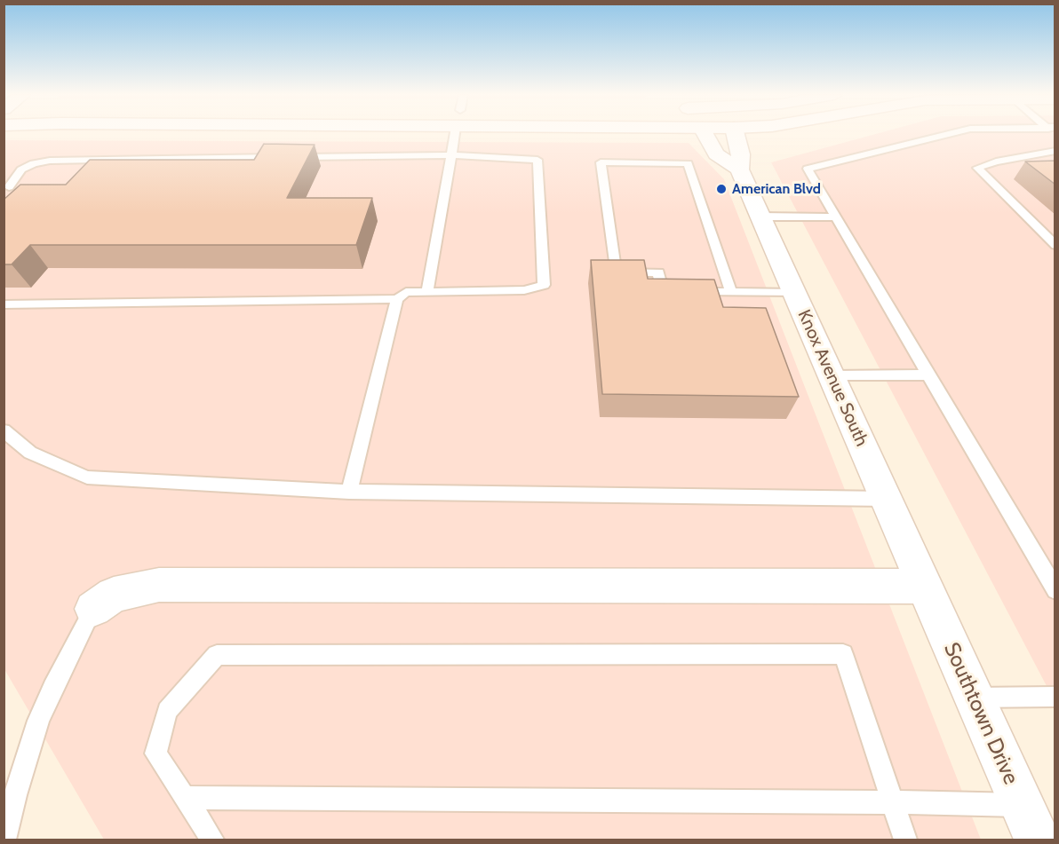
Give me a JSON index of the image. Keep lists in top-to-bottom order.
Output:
{
  "streets": {
    "main road": ["Knox Avenue South", "Southtown Drive"]
  },
  "crossings": [
    ["Knox Avenue South", "Southtown Drive"]
  ],
  "places": ["American Blvd"]
}
